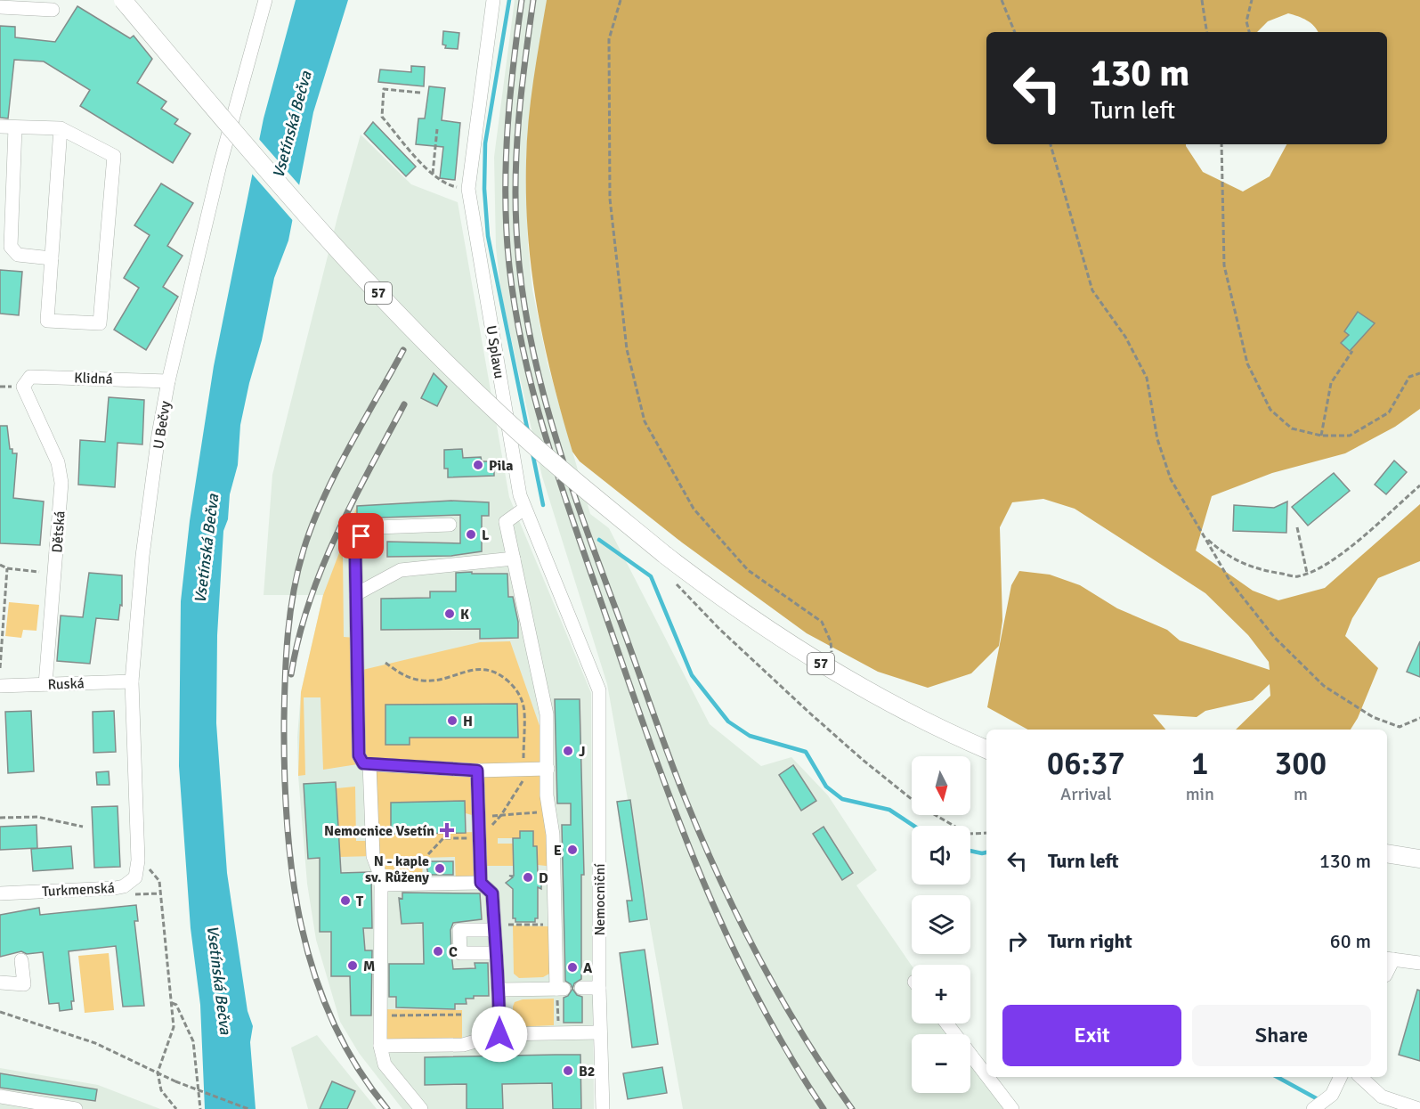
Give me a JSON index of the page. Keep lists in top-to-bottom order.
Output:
{
  "streets": {
    "main road": ["57"],
    "street": [
      "U Splavu",
      "Klidná",
      "U Bečvy",
      "Dětská",
      "Ruská",
      "Turkmenská",
      "Nemocniční"
    ]
  },
  "crossings": [
    ["U Splavu", "Nemocniční"],
    ["Klidná", "U Bečvy"],
    ["Klidná", "Dětská"],
    ["U Bečvy", "Ruská"],
    ["U Bečvy", "Turkmenská"],
    ["Dětská", "Ruská"]
  ],
  "water": ["Vsetínská Bečva"],
  "places": {
    "other": [
      "Pila",
      "L",
      "K",
      "H",
      "J",
      "E",
      "N - kaple sv. Růženy",
      "D",
      "T",
      "C",
      "M",
      "A",
      "B2"
    ],
    "health": ["Nemocnice Vsetín"]
  },
  "north": "bottom",
  "page": {
    "turn": ["130 m", "Turn left"],
    "eta": [
      "06:37",
      "Arrival",
      "1",
      "min",
      "300",
      "m"
    ],
    "map_buttons": ["+", "−"],
    "list": [
      {
        "name": "Turn left",
        "value": "130 m"
      },
      {
        "name": "Turn right",
        "value": "60 m"
      }
    ],
    "buttons": ["Exit", "Share"]
  }
}
